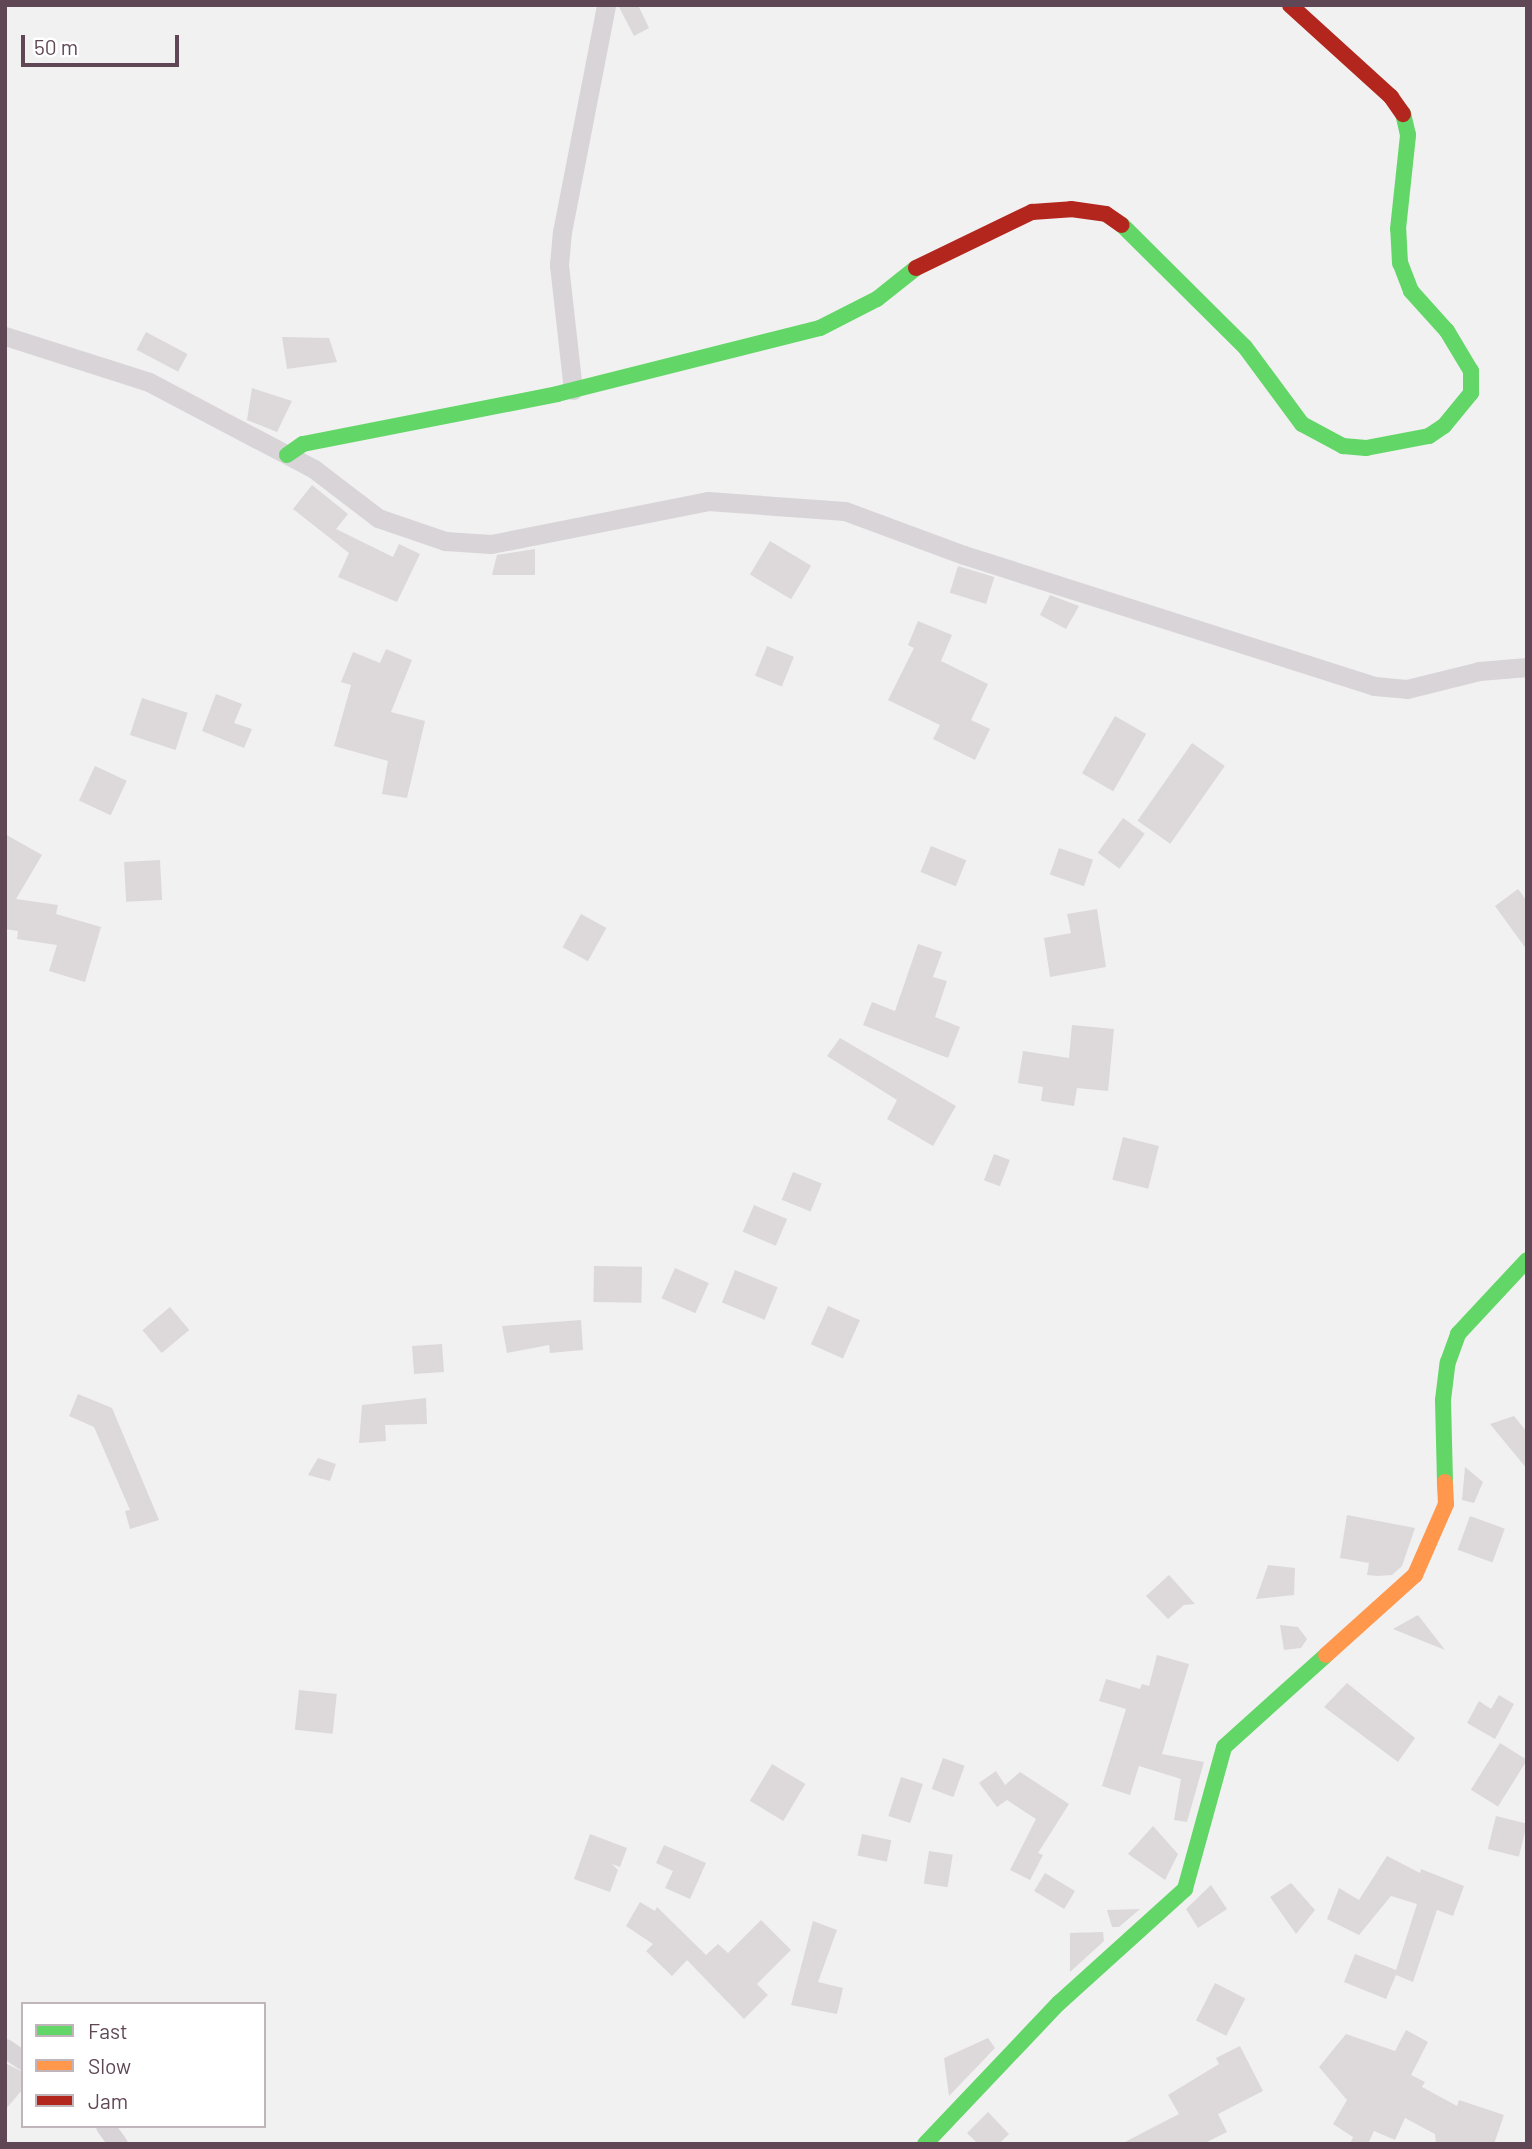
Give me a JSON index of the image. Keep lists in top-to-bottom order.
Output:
{
  "legend": ["Fast", "Slow", "Jam"],
  "scale_bar": "50 m"
}
